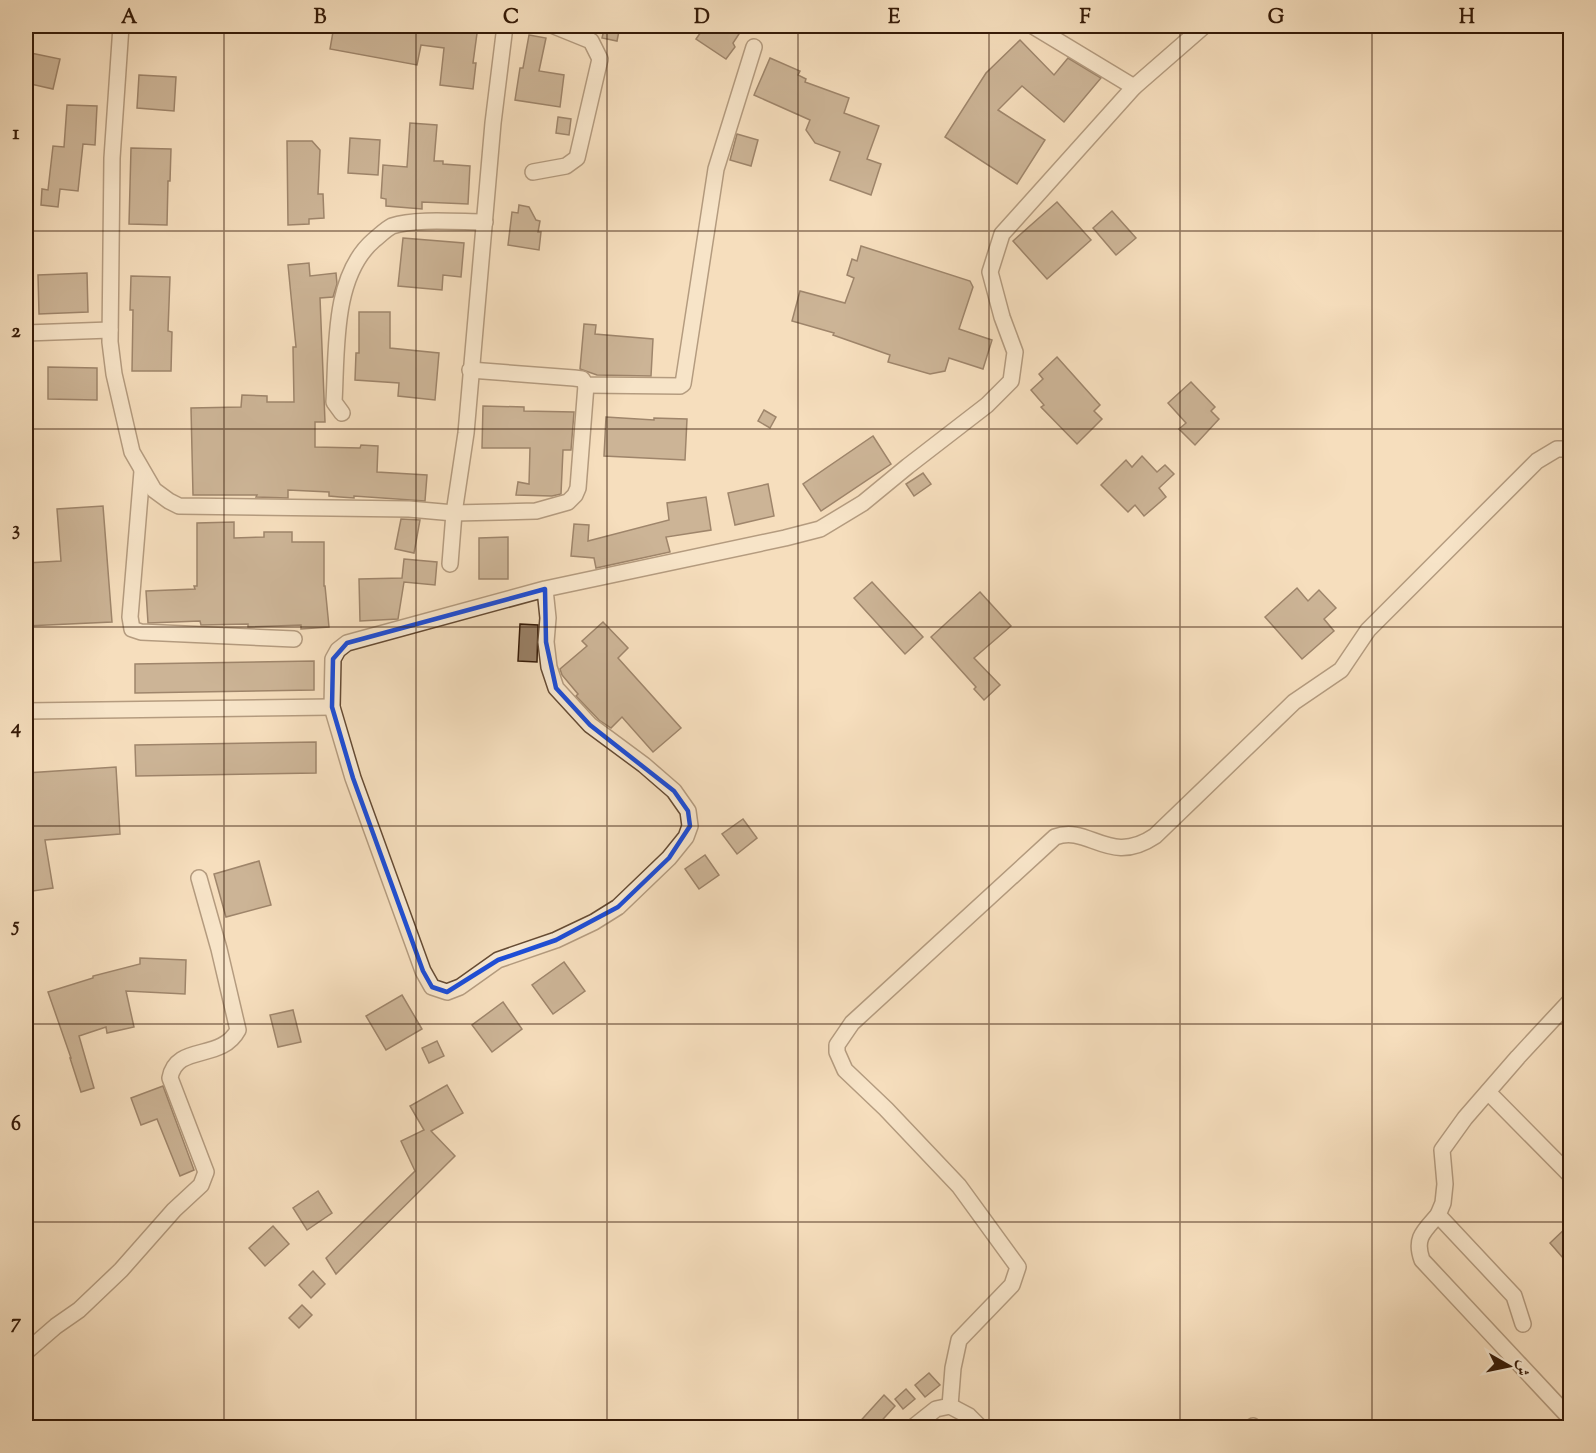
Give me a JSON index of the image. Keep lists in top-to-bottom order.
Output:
{
  "north": "right",
  "grid": {
    "columns": [
      "A",
      "B",
      "C",
      "D",
      "E",
      "F",
      "G",
      "H"
    ],
    "rows": [
      "1",
      "2",
      "3",
      "4",
      "5",
      "6",
      "7"
    ]
  }
}
